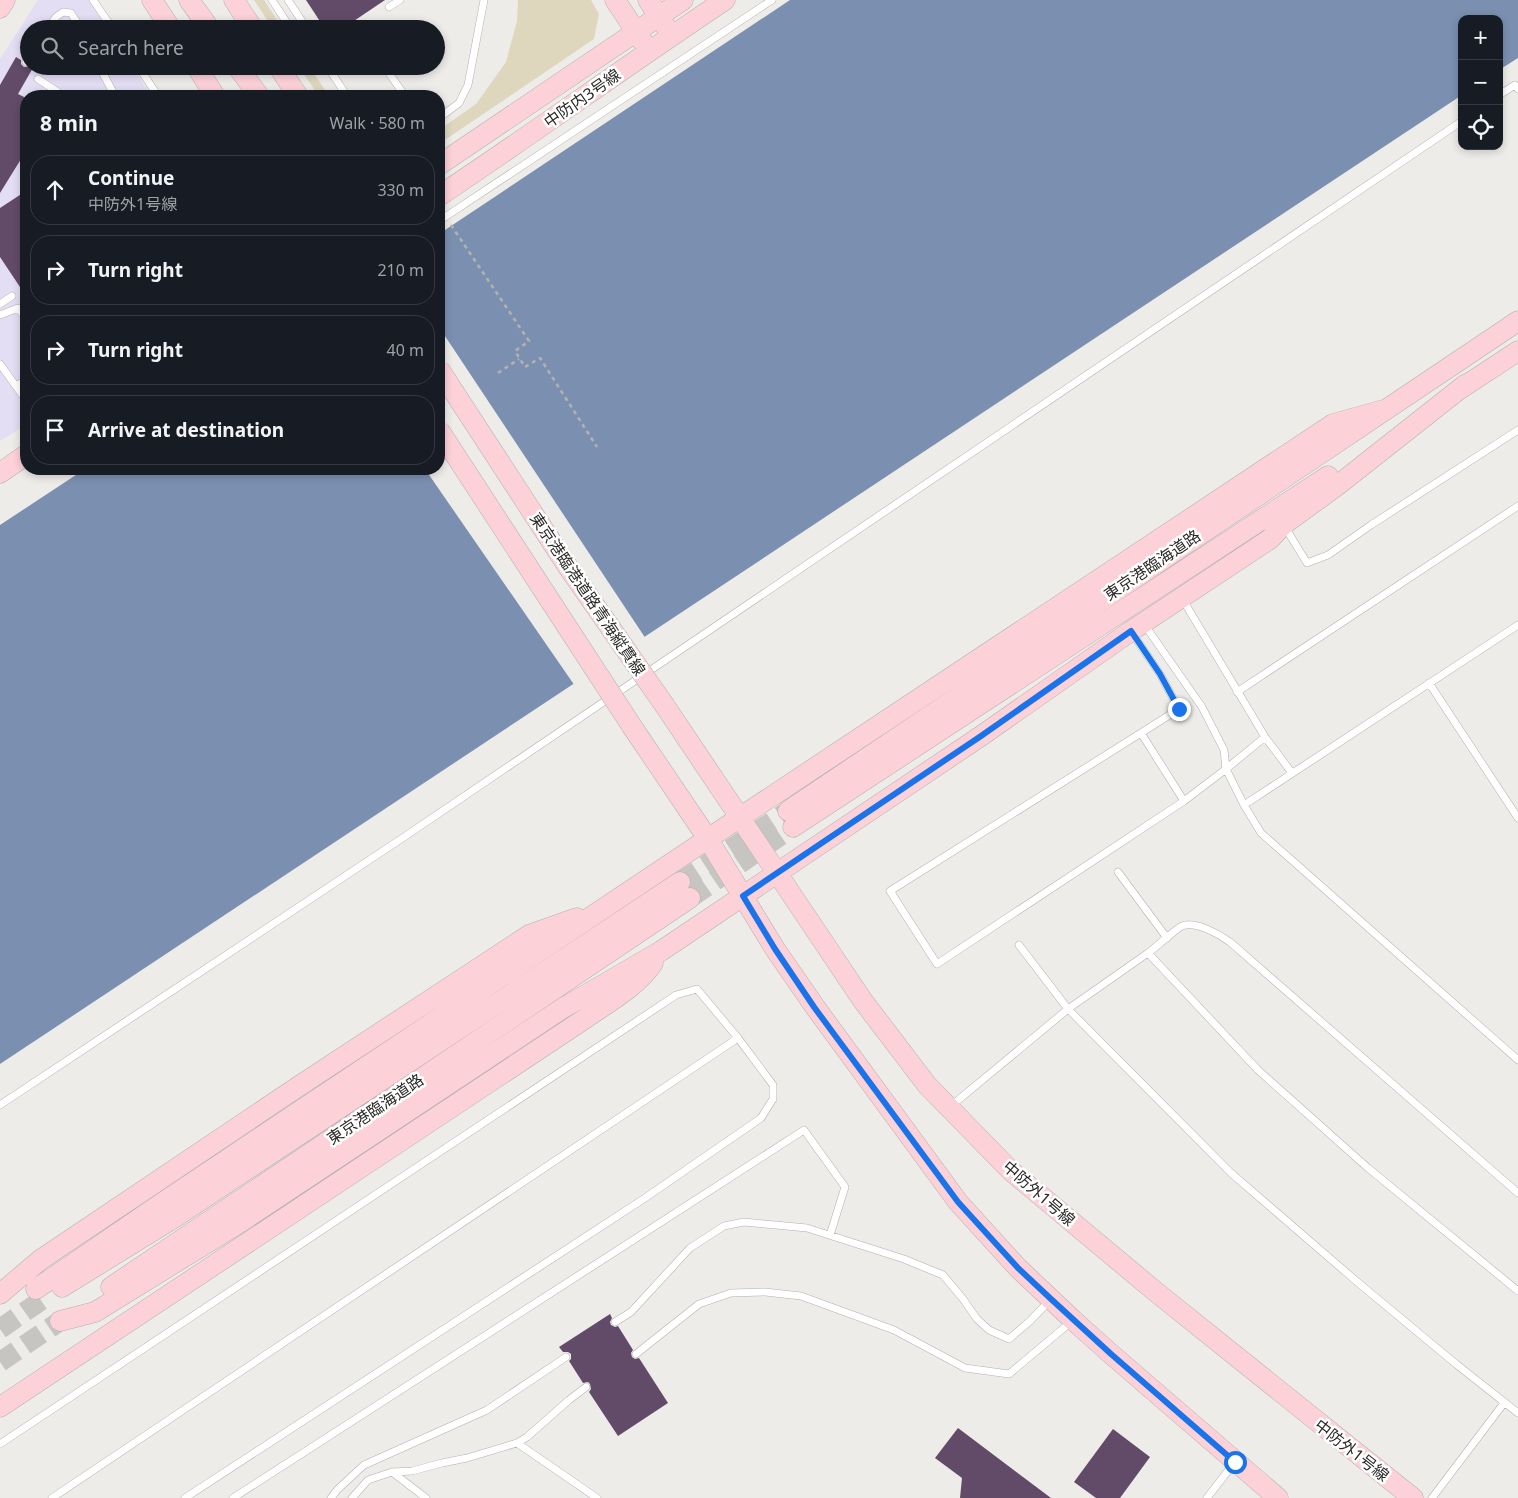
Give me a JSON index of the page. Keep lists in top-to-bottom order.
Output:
{
  "streets": {
    "street": [
      "中防内3号線",
      "東京港臨海道路",
      "東京港臨港道路青海縦貫線",
      "中防外1号線"
    ]
  },
  "crossings": [
    ["東京港臨港道路青海縦貫線", "中防外1号線"]
  ],
  "page": {
    "map_buttons": ["+", "−"],
    "search": "Search here",
    "heading": ["8 min", "Walk · 580 m"],
    "list": [
      ["Continue", "中防外1号線", "330 m"],
      ["Turn right", "210 m"],
      ["Turn right", "40 m"],
      "Arrive at destination"
    ]
  }
}
